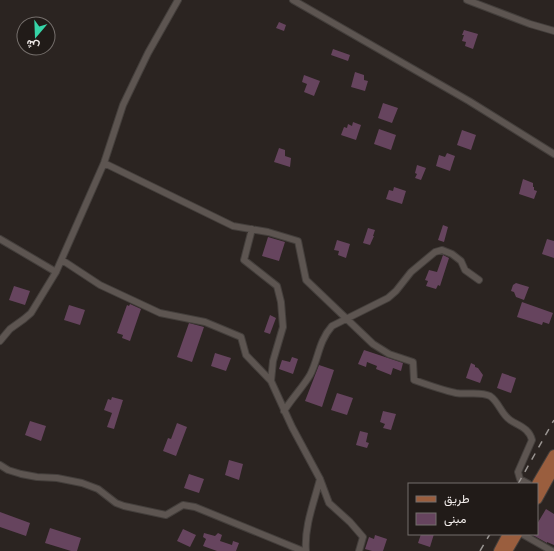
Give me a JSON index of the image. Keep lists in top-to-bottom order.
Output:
{
  "legend": ["طريق", "مبنى"],
  "north": "bottom"
}
